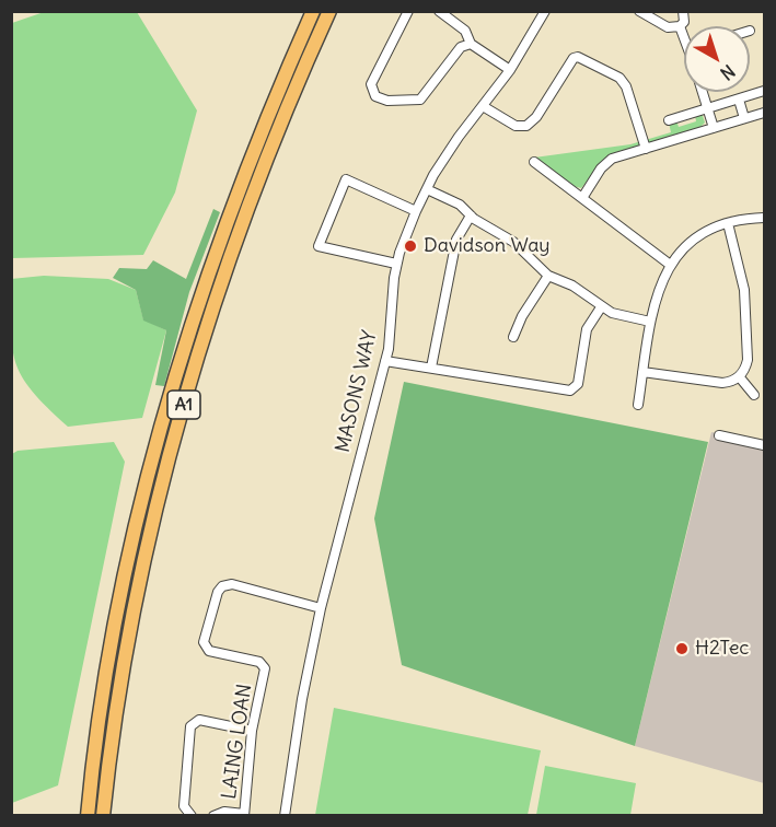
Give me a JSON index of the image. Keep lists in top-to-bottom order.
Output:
{
  "streets": {
    "highway": ["A1"],
    "street": ["MASONS WAY", "LAING LOAN"]
  },
  "crossings": [
    ["MASONS WAY", "LAING LOAN"]
  ],
  "places": ["Davidson Way", "H2Tec"],
  "north": "bottom right"
}
